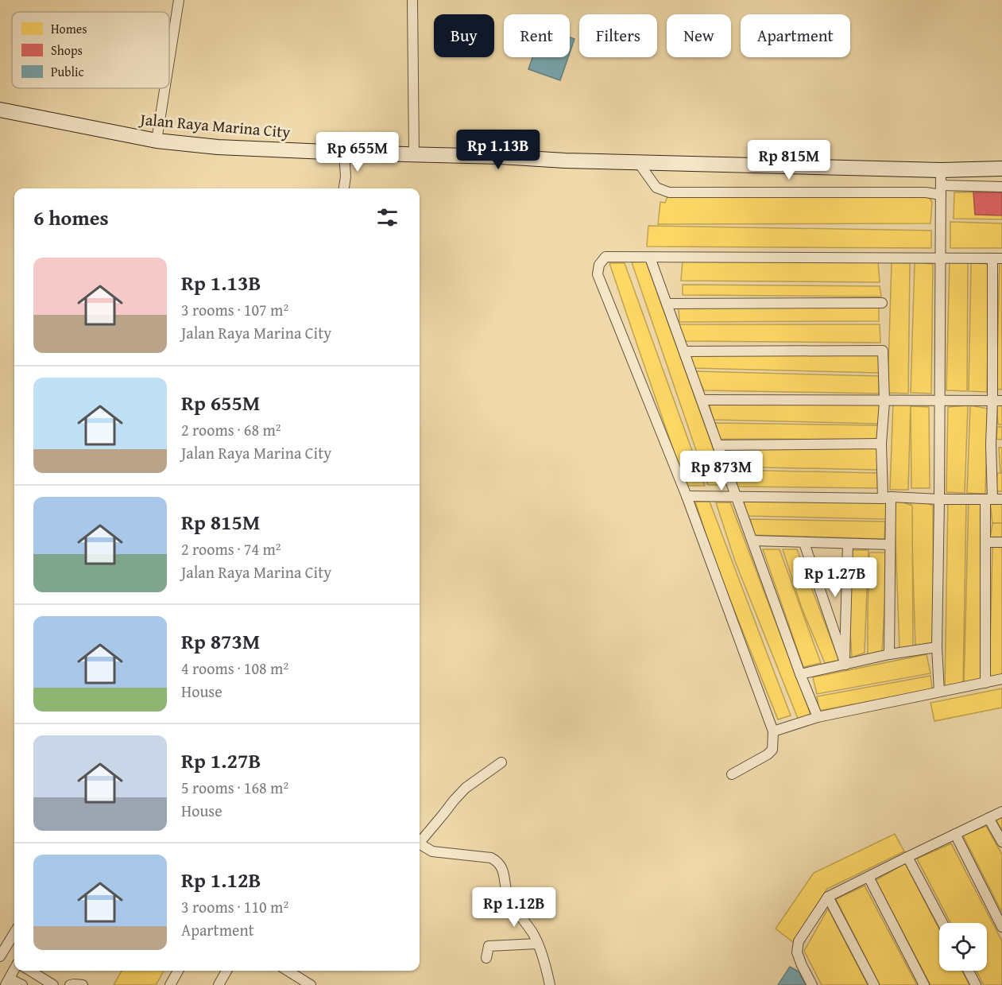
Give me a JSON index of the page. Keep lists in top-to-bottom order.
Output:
{
  "streets": {
    "main road": ["Jalan Raya Marina City"]
  },
  "legend": ["Homes", "Shops", "Public"],
  "page": {
    "chip": [
      "Buy",
      "Rent",
      "Filters",
      "New",
      "Apartment"
    ],
    "price": [
      "Rp 1.13B",
      "Rp 655M",
      "Rp 815M",
      "Rp 873M",
      "Rp 1.27B",
      "Rp 1.12B"
    ],
    "heading": "6 homes",
    "list": [
      {
        "name": "Rp 1.13B",
        "note": "3 rooms · 107 m² · Jalan Raya Marina City"
      },
      {
        "name": "Rp 655M",
        "note": "2 rooms · 68 m² · Jalan Raya Marina City"
      },
      {
        "name": "Rp 815M",
        "note": "2 rooms · 74 m² · Jalan Raya Marina City"
      },
      {
        "name": "Rp 873M",
        "note": "4 rooms · 108 m² · House"
      },
      {
        "name": "Rp 1.27B",
        "note": "5 rooms · 168 m² · House"
      },
      {
        "name": "Rp 1.12B",
        "note": "3 rooms · 110 m² · Apartment"
      }
    ]
  }
}
